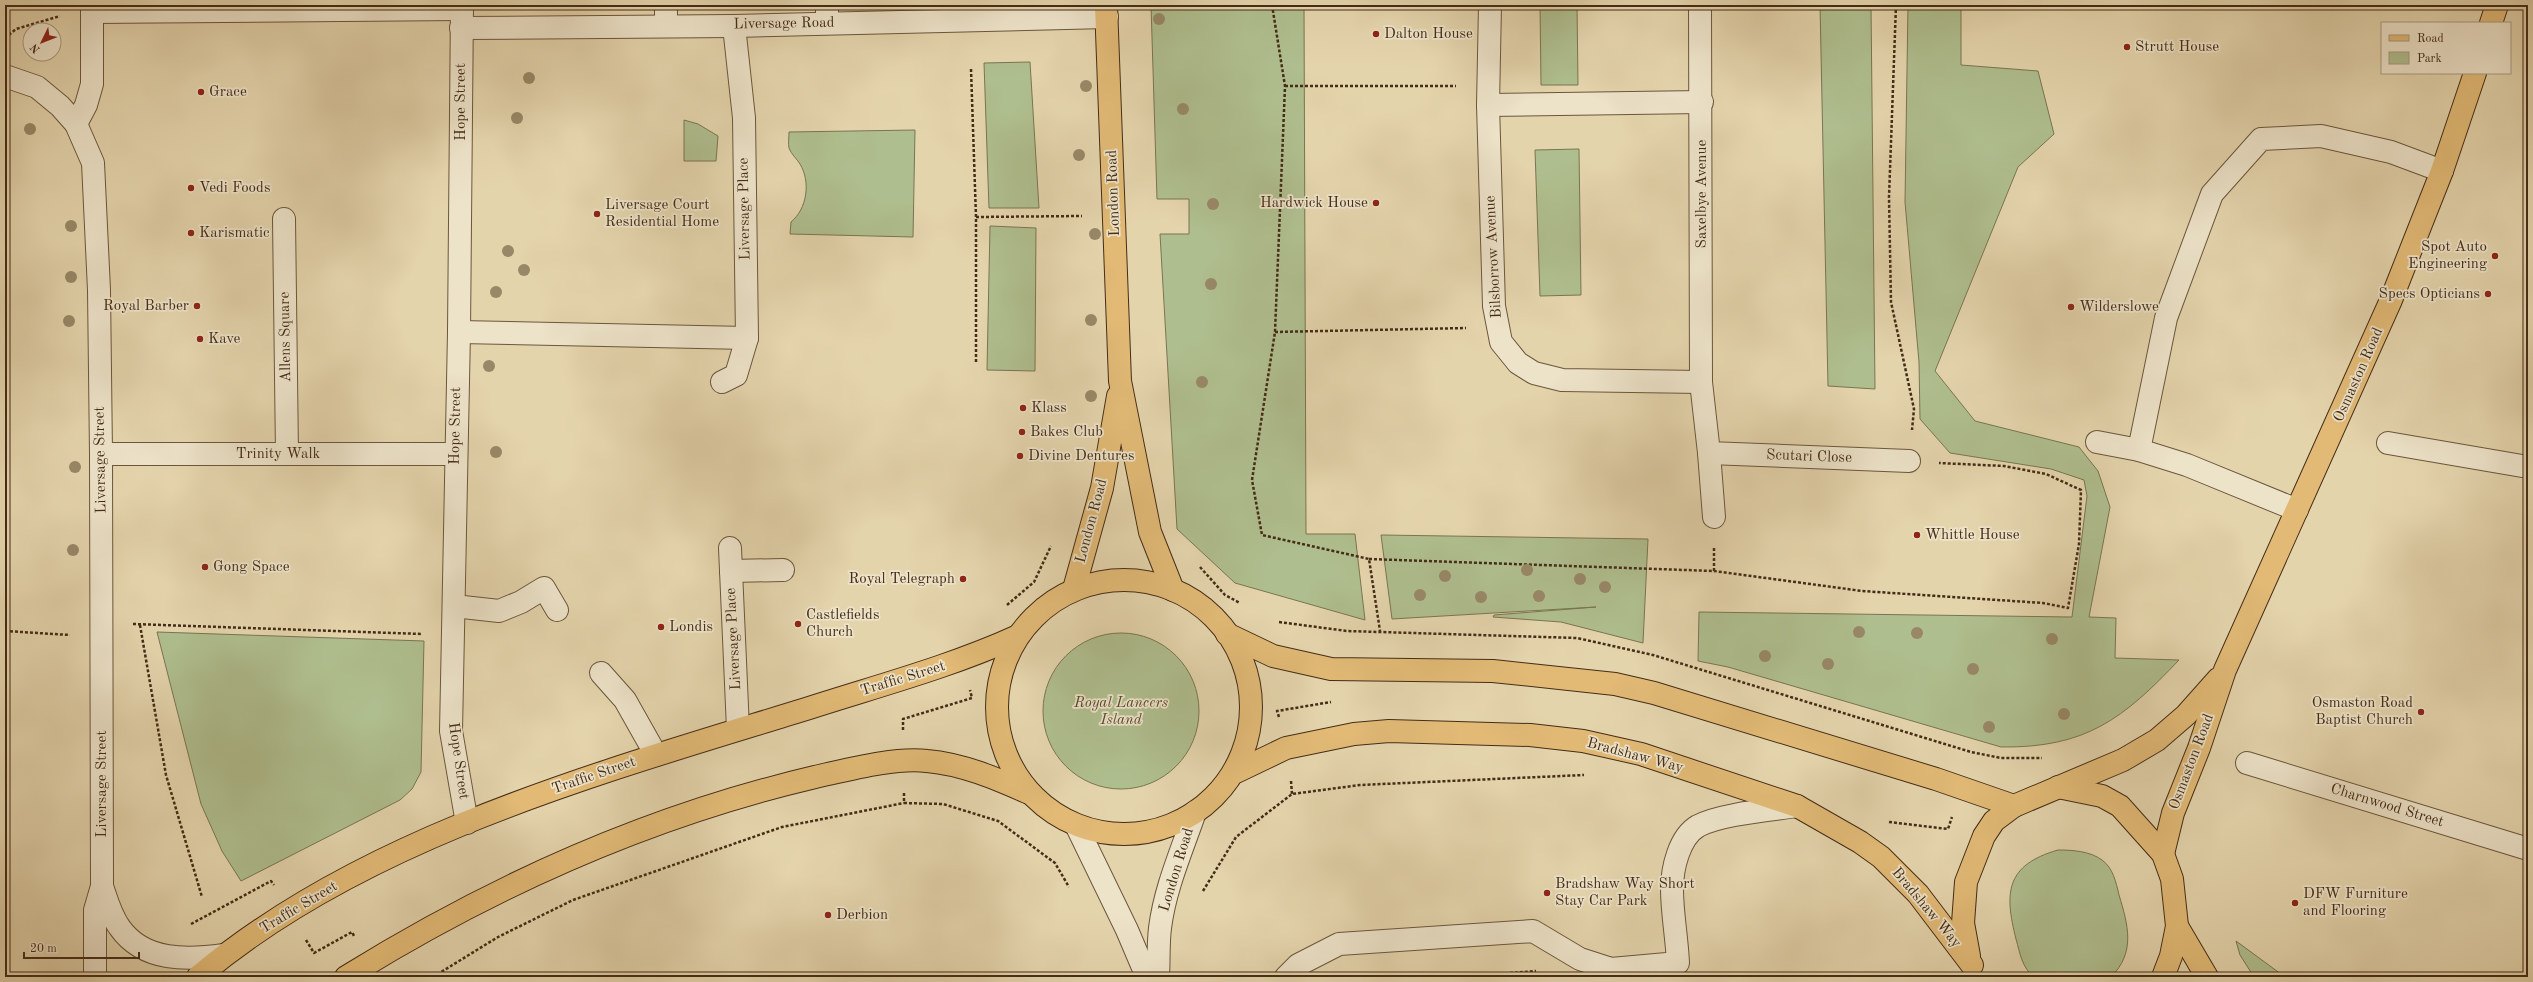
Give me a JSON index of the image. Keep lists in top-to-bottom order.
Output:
{
  "streets": {
    "main road": [
      "London Road",
      "Osmaston Road",
      "Traffic Street",
      "Bradshaw Way"
    ],
    "street": [
      "Liversage Road",
      "Hope Street",
      "Saxelbye Avenue",
      "Liversage Place",
      "Bilsborrow Avenue",
      "Allens Square",
      "Trinity Walk",
      "Scutari Close",
      "Liversage Street",
      "Charnwood Street"
    ]
  },
  "crossings": [
    ["Liversage Road", "Hope Street"],
    ["Liversage Road", "London Road"],
    ["Liversage Road", "Liversage Place"],
    ["Hope Street", "Trinity Walk"],
    ["Hope Street", "Traffic Street"],
    ["Saxelbye Avenue", "Bilsborrow Avenue"],
    ["Saxelbye Avenue", "Scutari Close"],
    ["Liversage Place", "Traffic Street"],
    ["Allens Square", "Trinity Walk"],
    ["Osmaston Road", "Bradshaw Way"],
    ["Trinity Walk", "Liversage Street"],
    ["Liversage Street", "Traffic Street"]
  ],
  "parks": ["Royal Lancers Island"],
  "places": [
    "Dalton House",
    "Strutt House",
    "Grace",
    "Vedi Foods",
    "Hardwick House",
    "Liversage Court Residential Home",
    "Karismatic",
    "Spot Auto Engineering",
    "Specs Opticians",
    "Royal Barber",
    "Wilderslowe",
    "Kave",
    "Klass",
    "Bakes Club",
    "Divine Dentures",
    "Whittle House",
    "Gong Space",
    "Royal Telegraph",
    "Castlefields Church",
    "Londis",
    "Osmaston Road Baptist Church",
    "Bradshaw Way Short Stay Car Park",
    "DFW Furniture and Flooring",
    "Derbion"
  ],
  "legend": ["Road", "Park"],
  "scale_bar": "20 m",
  "north": "bottom left"
}
